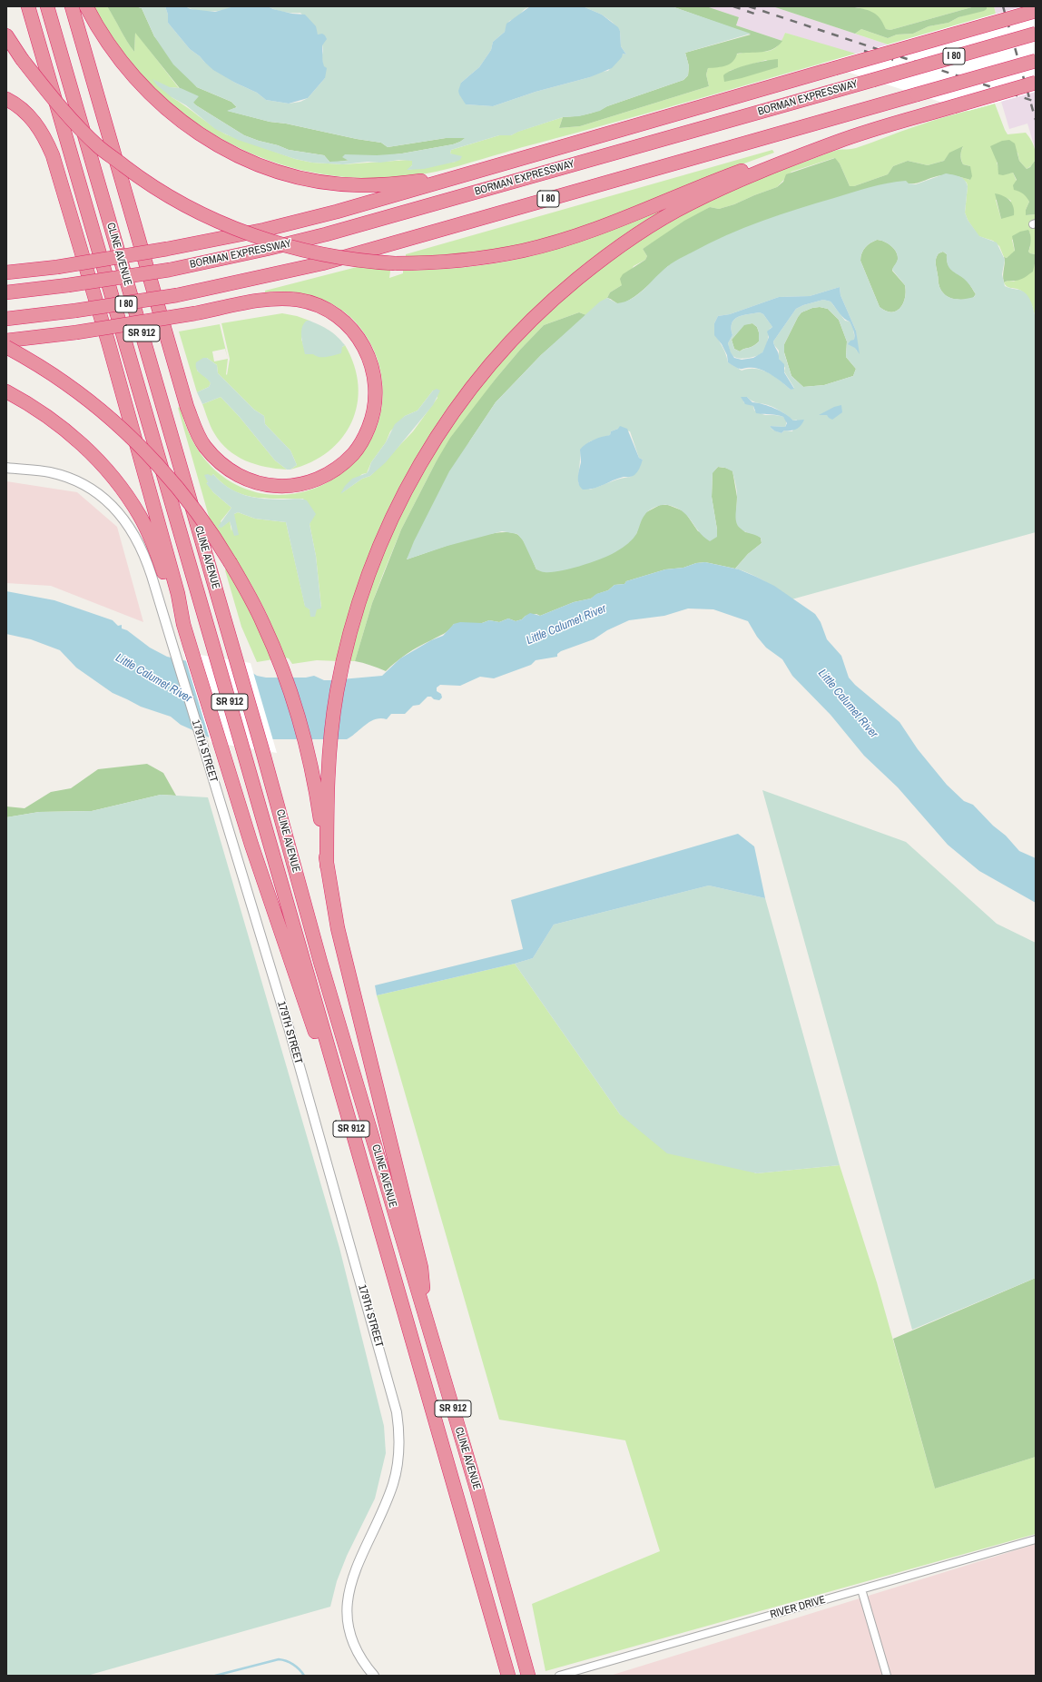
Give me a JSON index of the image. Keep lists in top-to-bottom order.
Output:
{
  "streets": {
    "highway": [
      "I 80",
      "BORMAN EXPRESSWAY",
      "CLINE AVENUE",
      "SR 912"
    ],
    "street": ["179TH STREET", "RIVER DRIVE"]
  },
  "water": ["Little Calumet River"]
}
